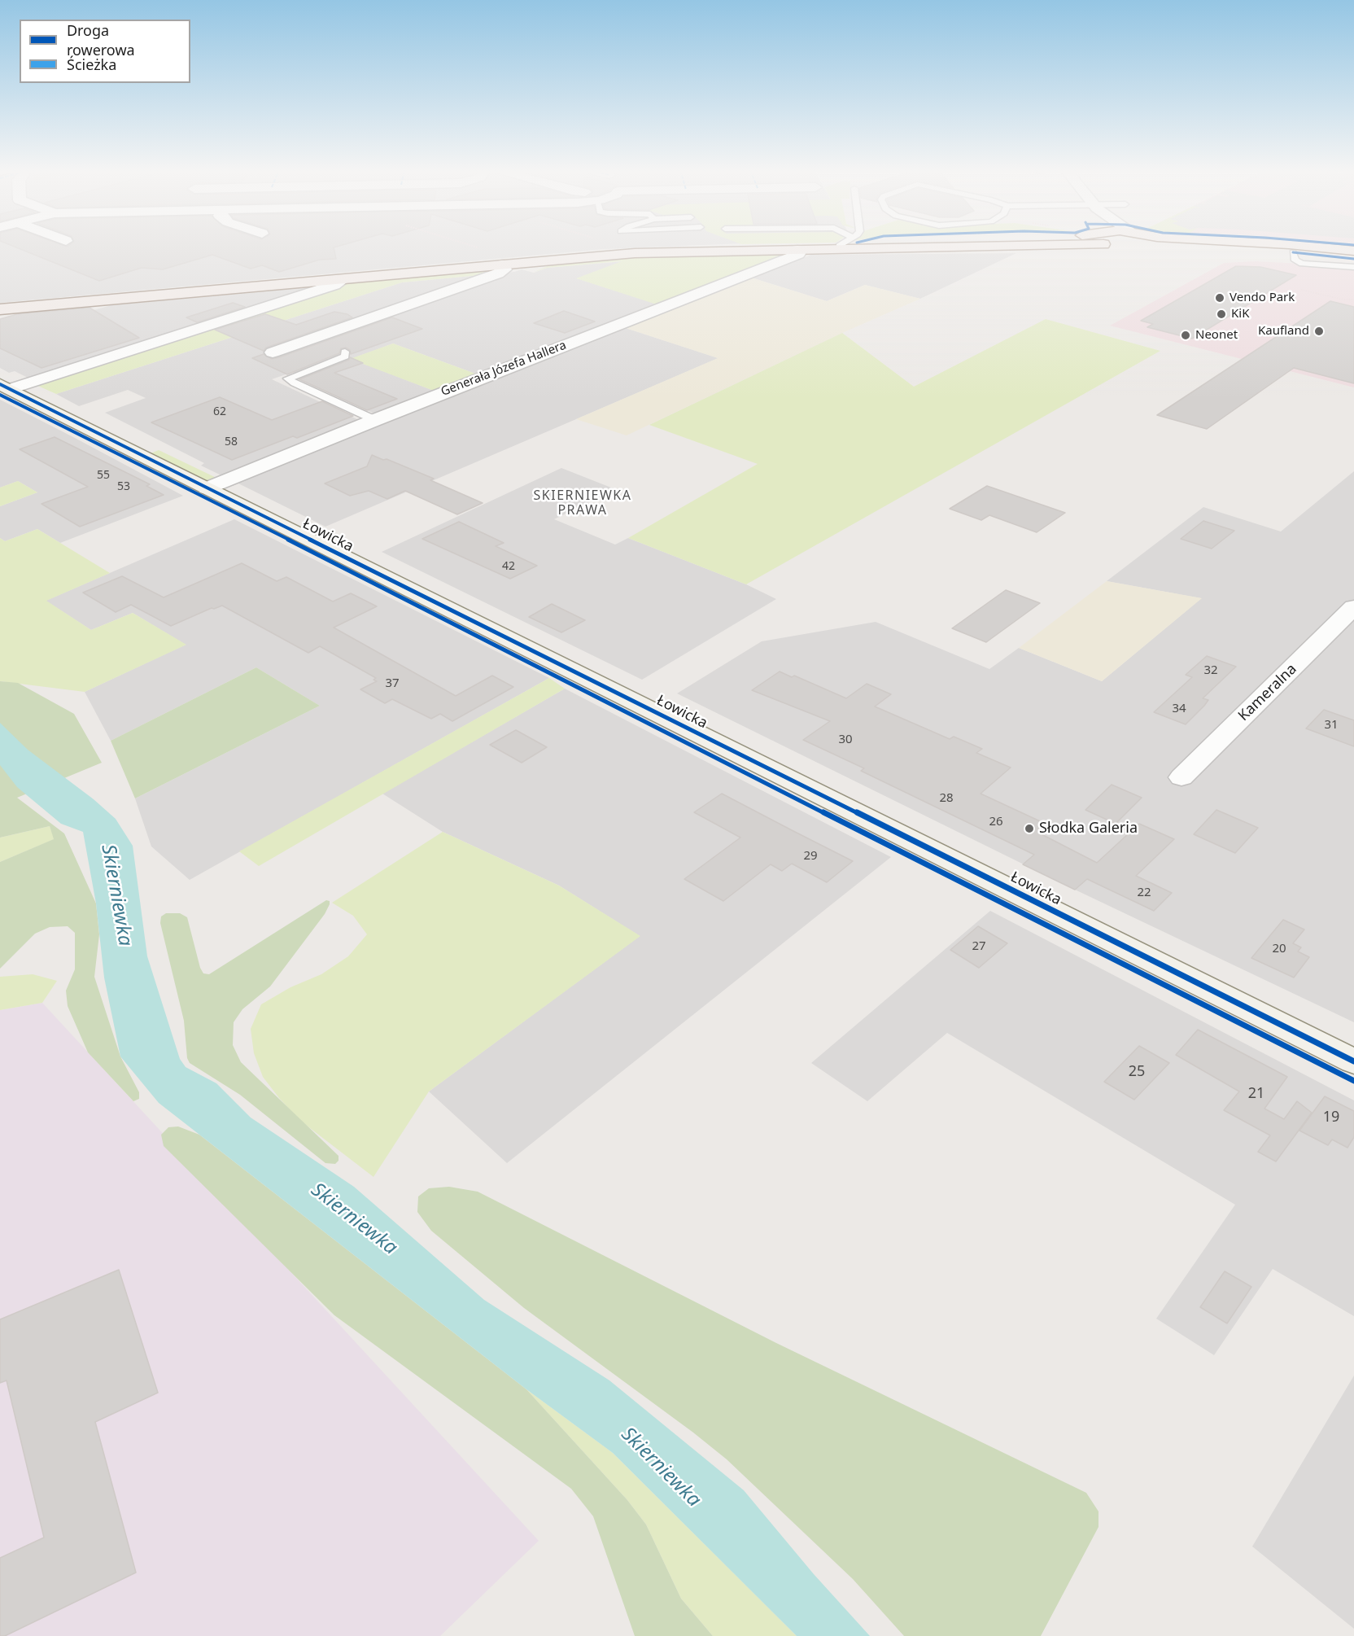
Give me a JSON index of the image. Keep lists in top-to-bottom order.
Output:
{
  "streets": {
    "street": ["Generała Józefa Hallera", "Łowicka", "Kameralna"]
  },
  "crossings": [
    ["Generała Józefa Hallera", "Łowicka"]
  ],
  "districts": ["SKIERNIEWKA PRAWA"],
  "water": ["Skierniewka"],
  "places": [
    "Vendo Park",
    "KiK",
    "Kaufland",
    "Neonet",
    "Słodka Galeria"
  ],
  "house_numbers": [
    "62",
    "58",
    "55",
    "53",
    "42",
    "32",
    "37",
    "34",
    "31",
    "30",
    "28",
    "26",
    "29",
    "22",
    "27",
    "20",
    "25",
    "21",
    "19"
  ],
  "legend": ["Droga rowerowa", "Ścieżka"]
}
